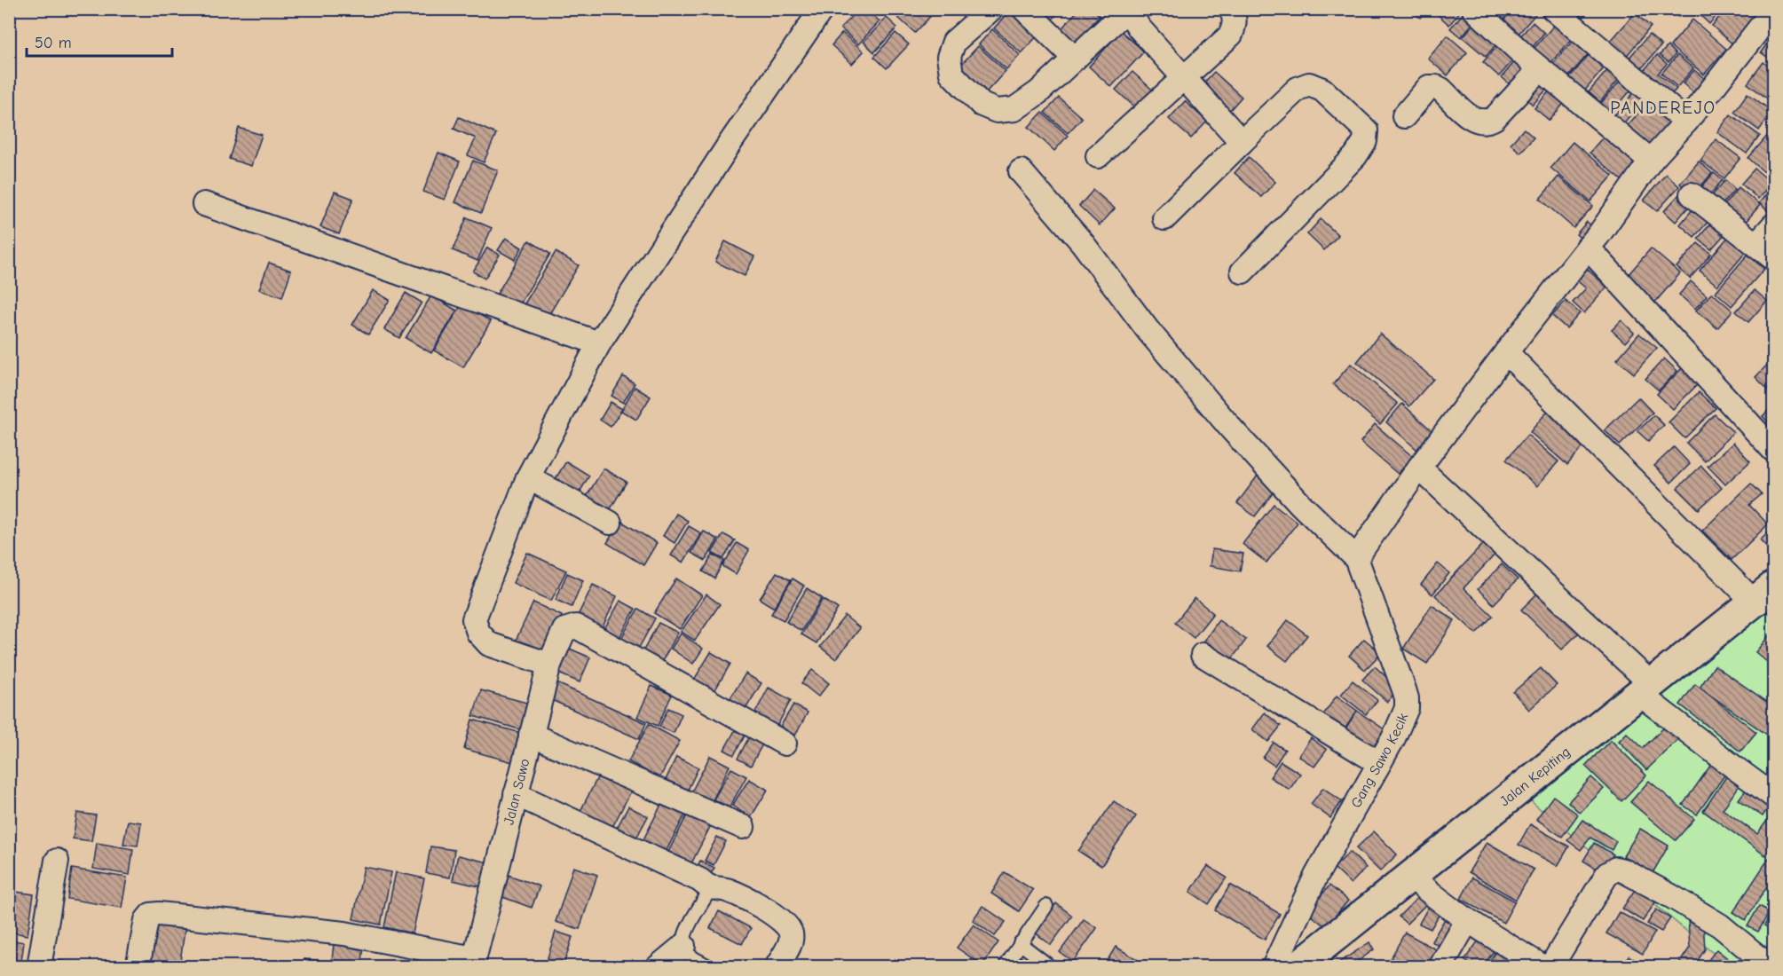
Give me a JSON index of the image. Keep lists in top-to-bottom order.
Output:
{
  "streets": {
    "main road": ["Jalan Kepiting"],
    "street": ["Gang Sawo Kecik", "Jalan Sawo"]
  },
  "districts": ["PANDEREJO"],
  "scale_bar": "50 m"
}
